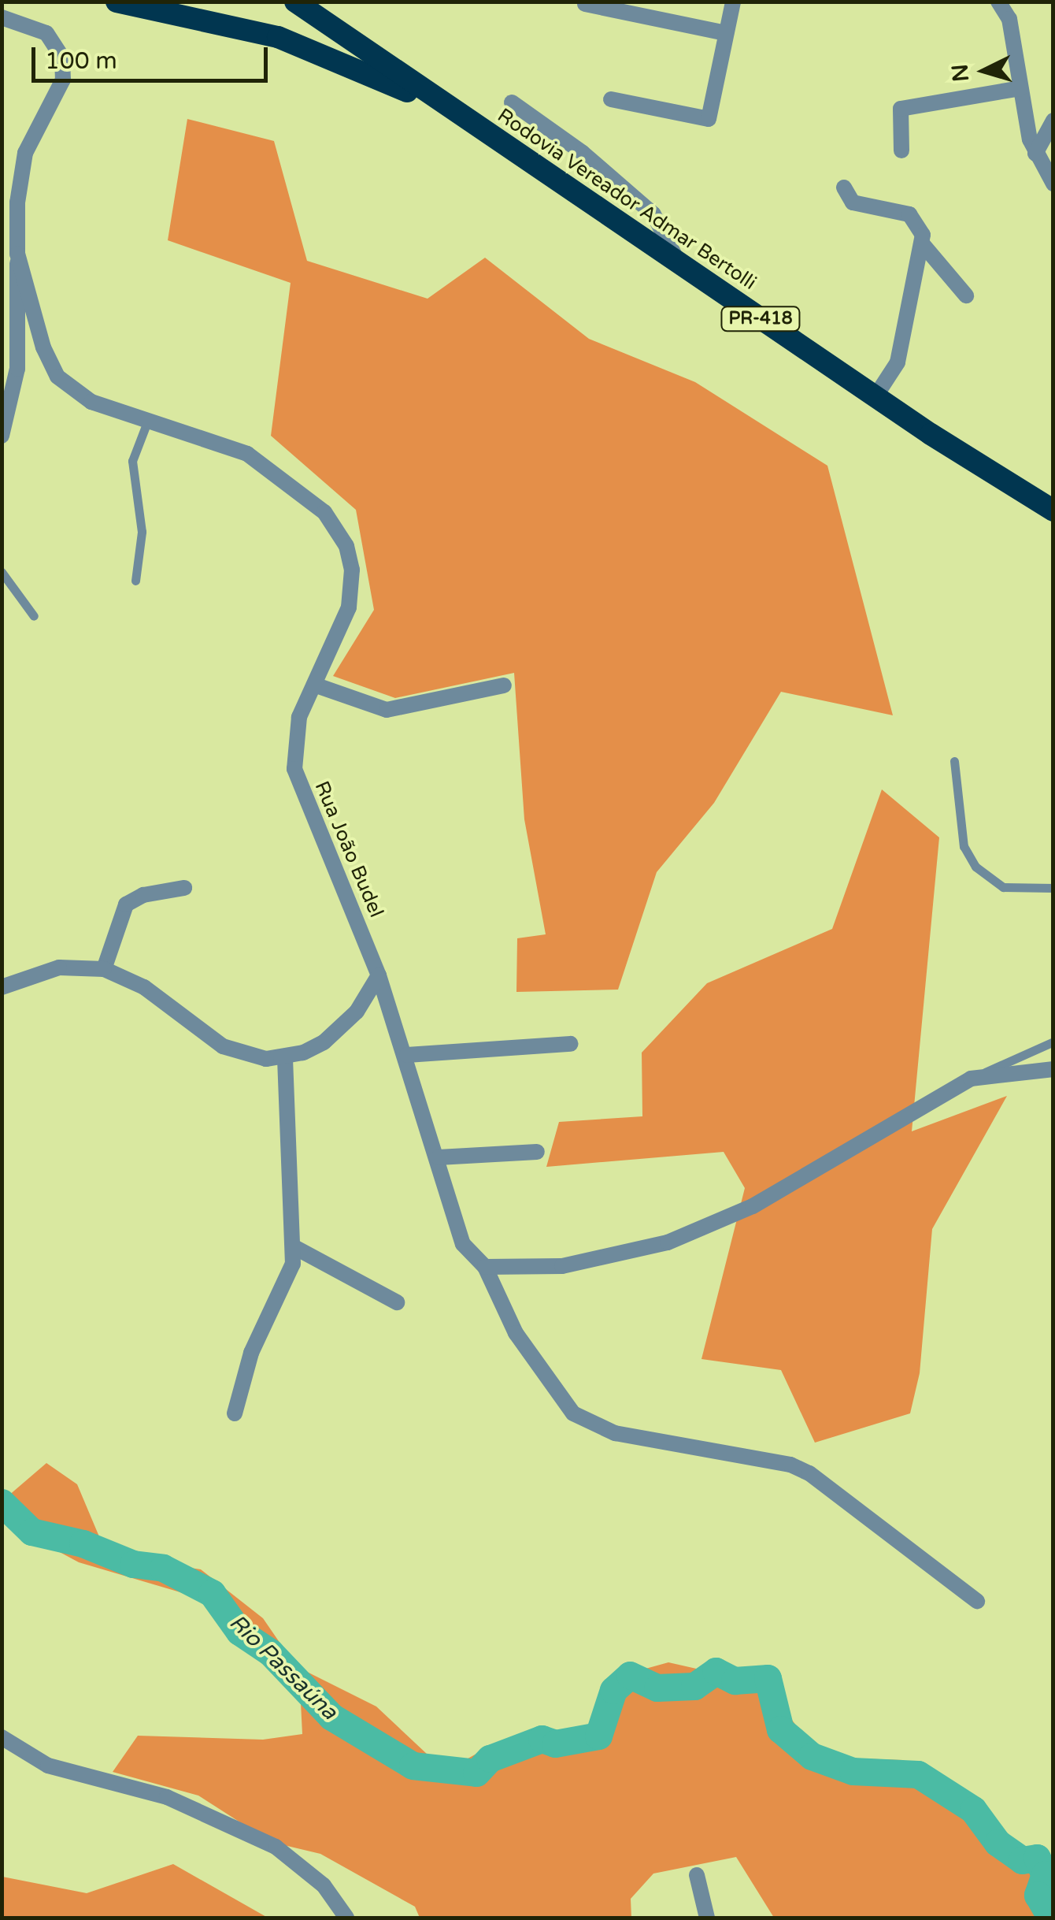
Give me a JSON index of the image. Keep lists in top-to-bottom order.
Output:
{
  "streets": {
    "highway": ["Rodovia Vereador Admar Bertolli", "PR-418"],
    "street": ["Rua João Budel"]
  },
  "water": ["Rio Passaúna"],
  "scale_bar": "100 m",
  "north": "left"
}
